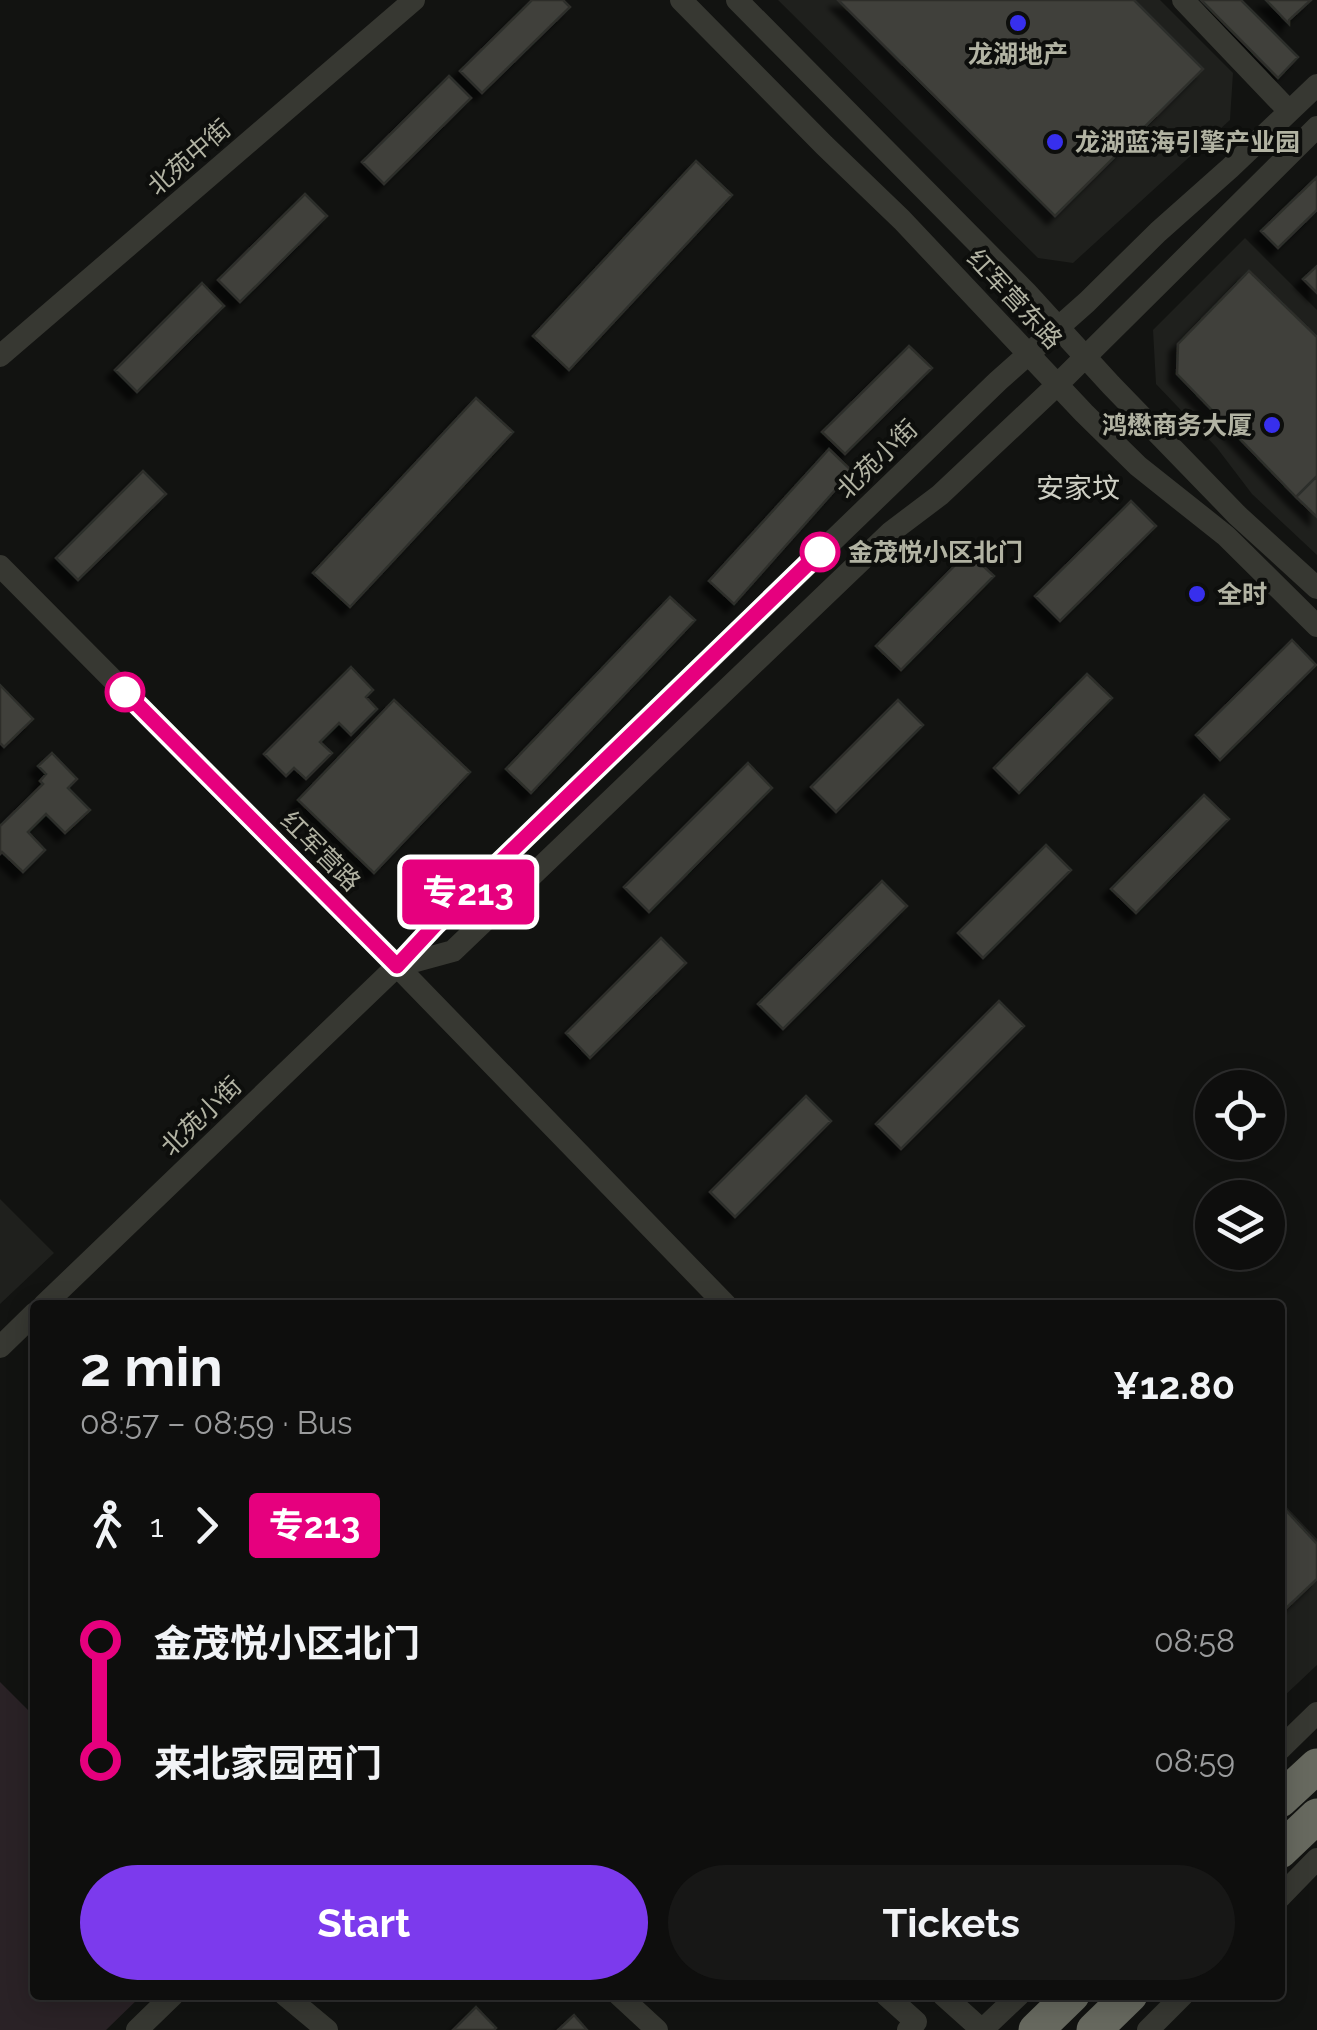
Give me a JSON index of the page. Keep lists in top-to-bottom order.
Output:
{
  "streets": {
    "street": [
      "北苑中街",
      "红军营东路",
      "北苑小街",
      "红军营路"
    ]
  },
  "crossings": [
    ["红军营东路", "北苑小街"],
    ["北苑小街", "红军营路"]
  ],
  "districts": ["安家坟"],
  "places": [
    "龙湖地产",
    "龙湖蓝海引擎产业园",
    "鸿懋商务大厦",
    "金茂悦小区北门",
    "全时"
  ],
  "lines": ["bus line 专213"],
  "page": {
    "on_map": "专213",
    "heading": ["2 min", "08:57 – 08:59 · Bus", "¥12.80"],
    "legs": ["1", "专213"],
    "list": [
      {
        "name": "金茂悦小区北门",
        "value": "08:58"
      },
      {
        "name": "来北家园西门",
        "value": "08:59"
      }
    ],
    "buttons": ["Start", "Tickets"]
  }
}
